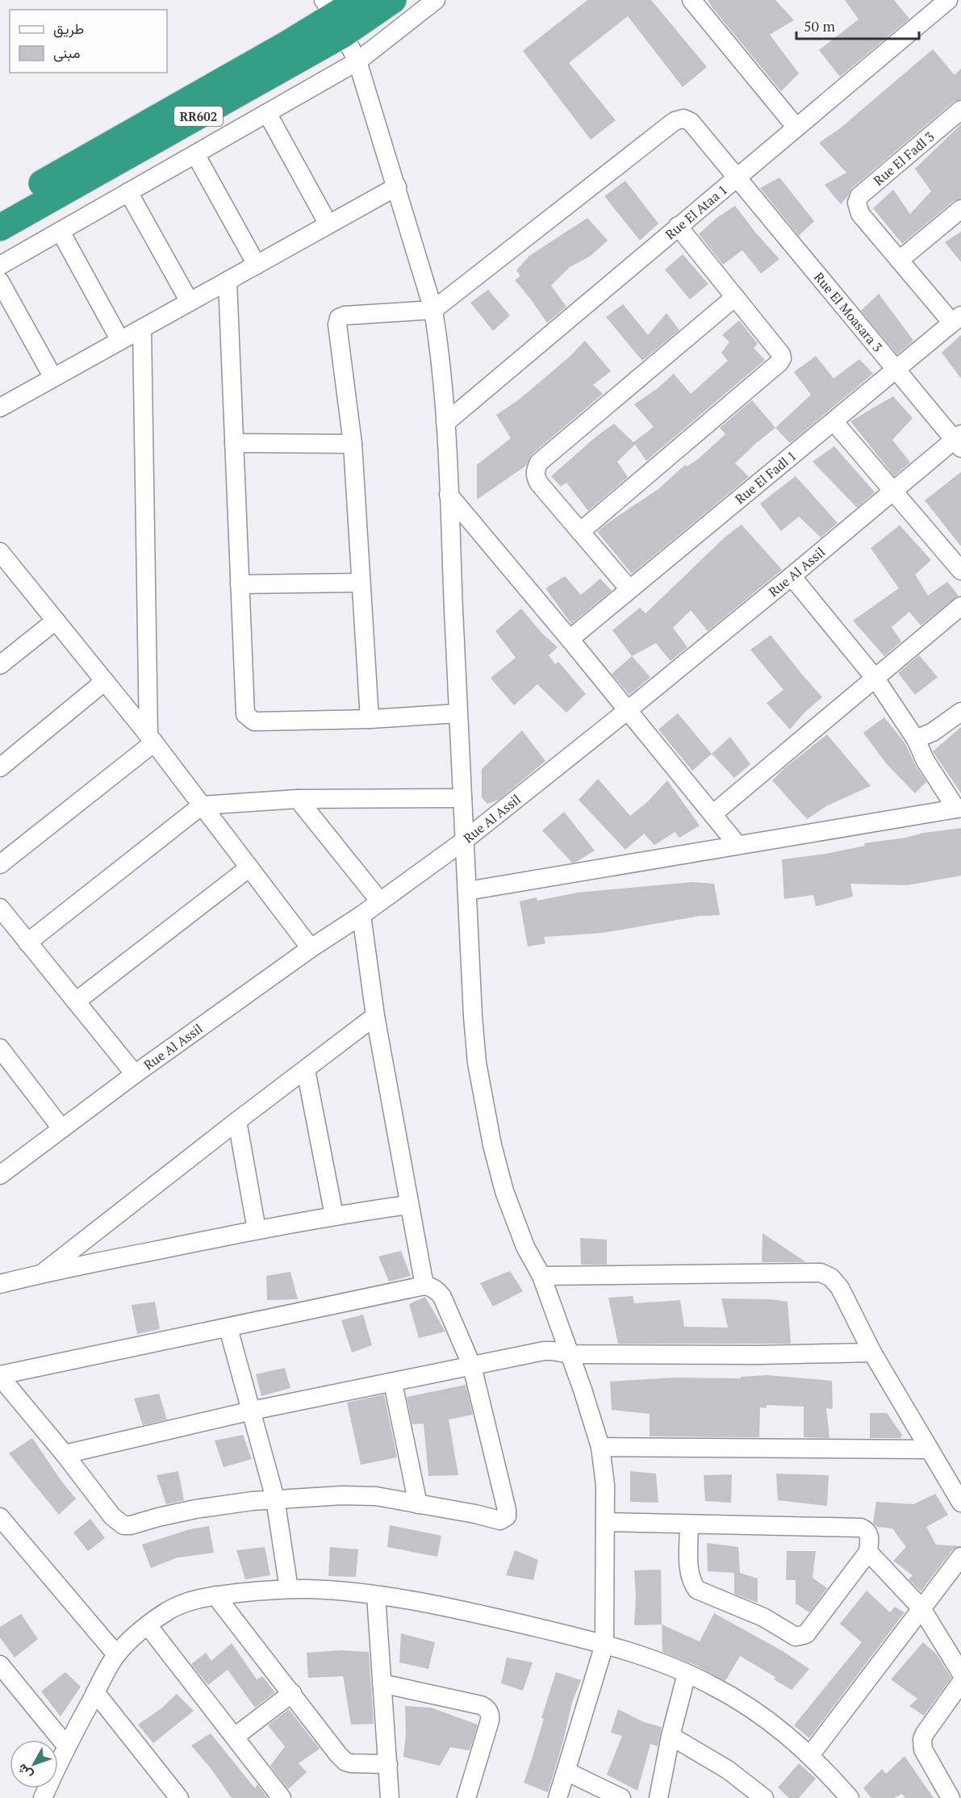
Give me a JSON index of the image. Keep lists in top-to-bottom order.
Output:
{
  "streets": {
    "highway": ["RR602"],
    "street": [
      "Rue El Fadl 3",
      "Rue El Ataa 1",
      "Rue El Moasara 3",
      "Rue El Fadl 1",
      "Rue Al Assil"
    ]
  },
  "crossings": [
    ["Rue El Ataa 1", "Rue El Moasara 3"],
    ["Rue El Moasara 3", "Rue El Fadl 1"],
    ["Rue El Moasara 3", "Rue Al Assil"]
  ],
  "legend": ["طريق", "مبنى"],
  "scale_bar": "50 m",
  "north": "bottom left"
}
